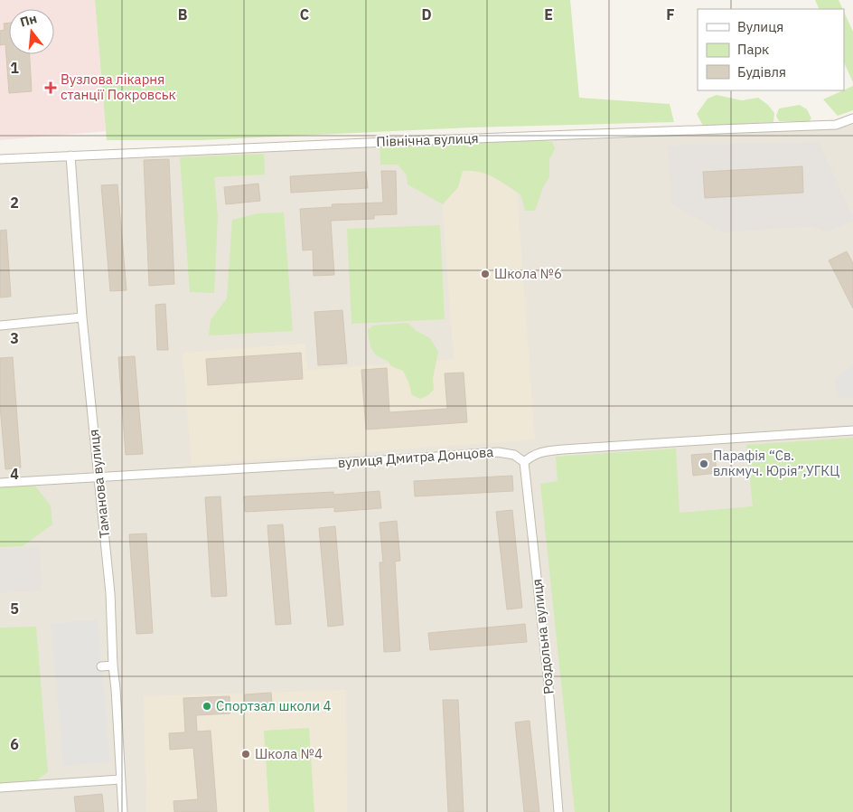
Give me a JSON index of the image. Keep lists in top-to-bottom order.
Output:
{
  "streets": {
    "street": [
      "Північна вулиця",
      "вулиця Дмитра Донцова",
      "Таманова вулиця",
      "Роздольна вулиця"
    ]
  },
  "crossings": [
    ["Північна вулиця", "Таманова вулиця"],
    ["вулиця Дмитра Донцова", "Таманова вулиця"],
    ["вулиця Дмитра Донцова", "Роздольна вулиця"]
  ],
  "places": {
    "health": ["Вузлова лікарня станції Покровськ"],
    "other": [
      "Школа №6",
      "Парафія “Св. влкмуч. Юрія”,УГКЦ",
      "Спортзал школи 4",
      "Школа №4"
    ]
  },
  "legend": ["Вулиця", "Парк", "Будівля"],
  "north": "top",
  "grid": {
    "columns": [
      "B",
      "C",
      "D",
      "E",
      "F"
    ],
    "rows": [
      "1",
      "2",
      "3",
      "4",
      "5",
      "6"
    ]
  }
}
